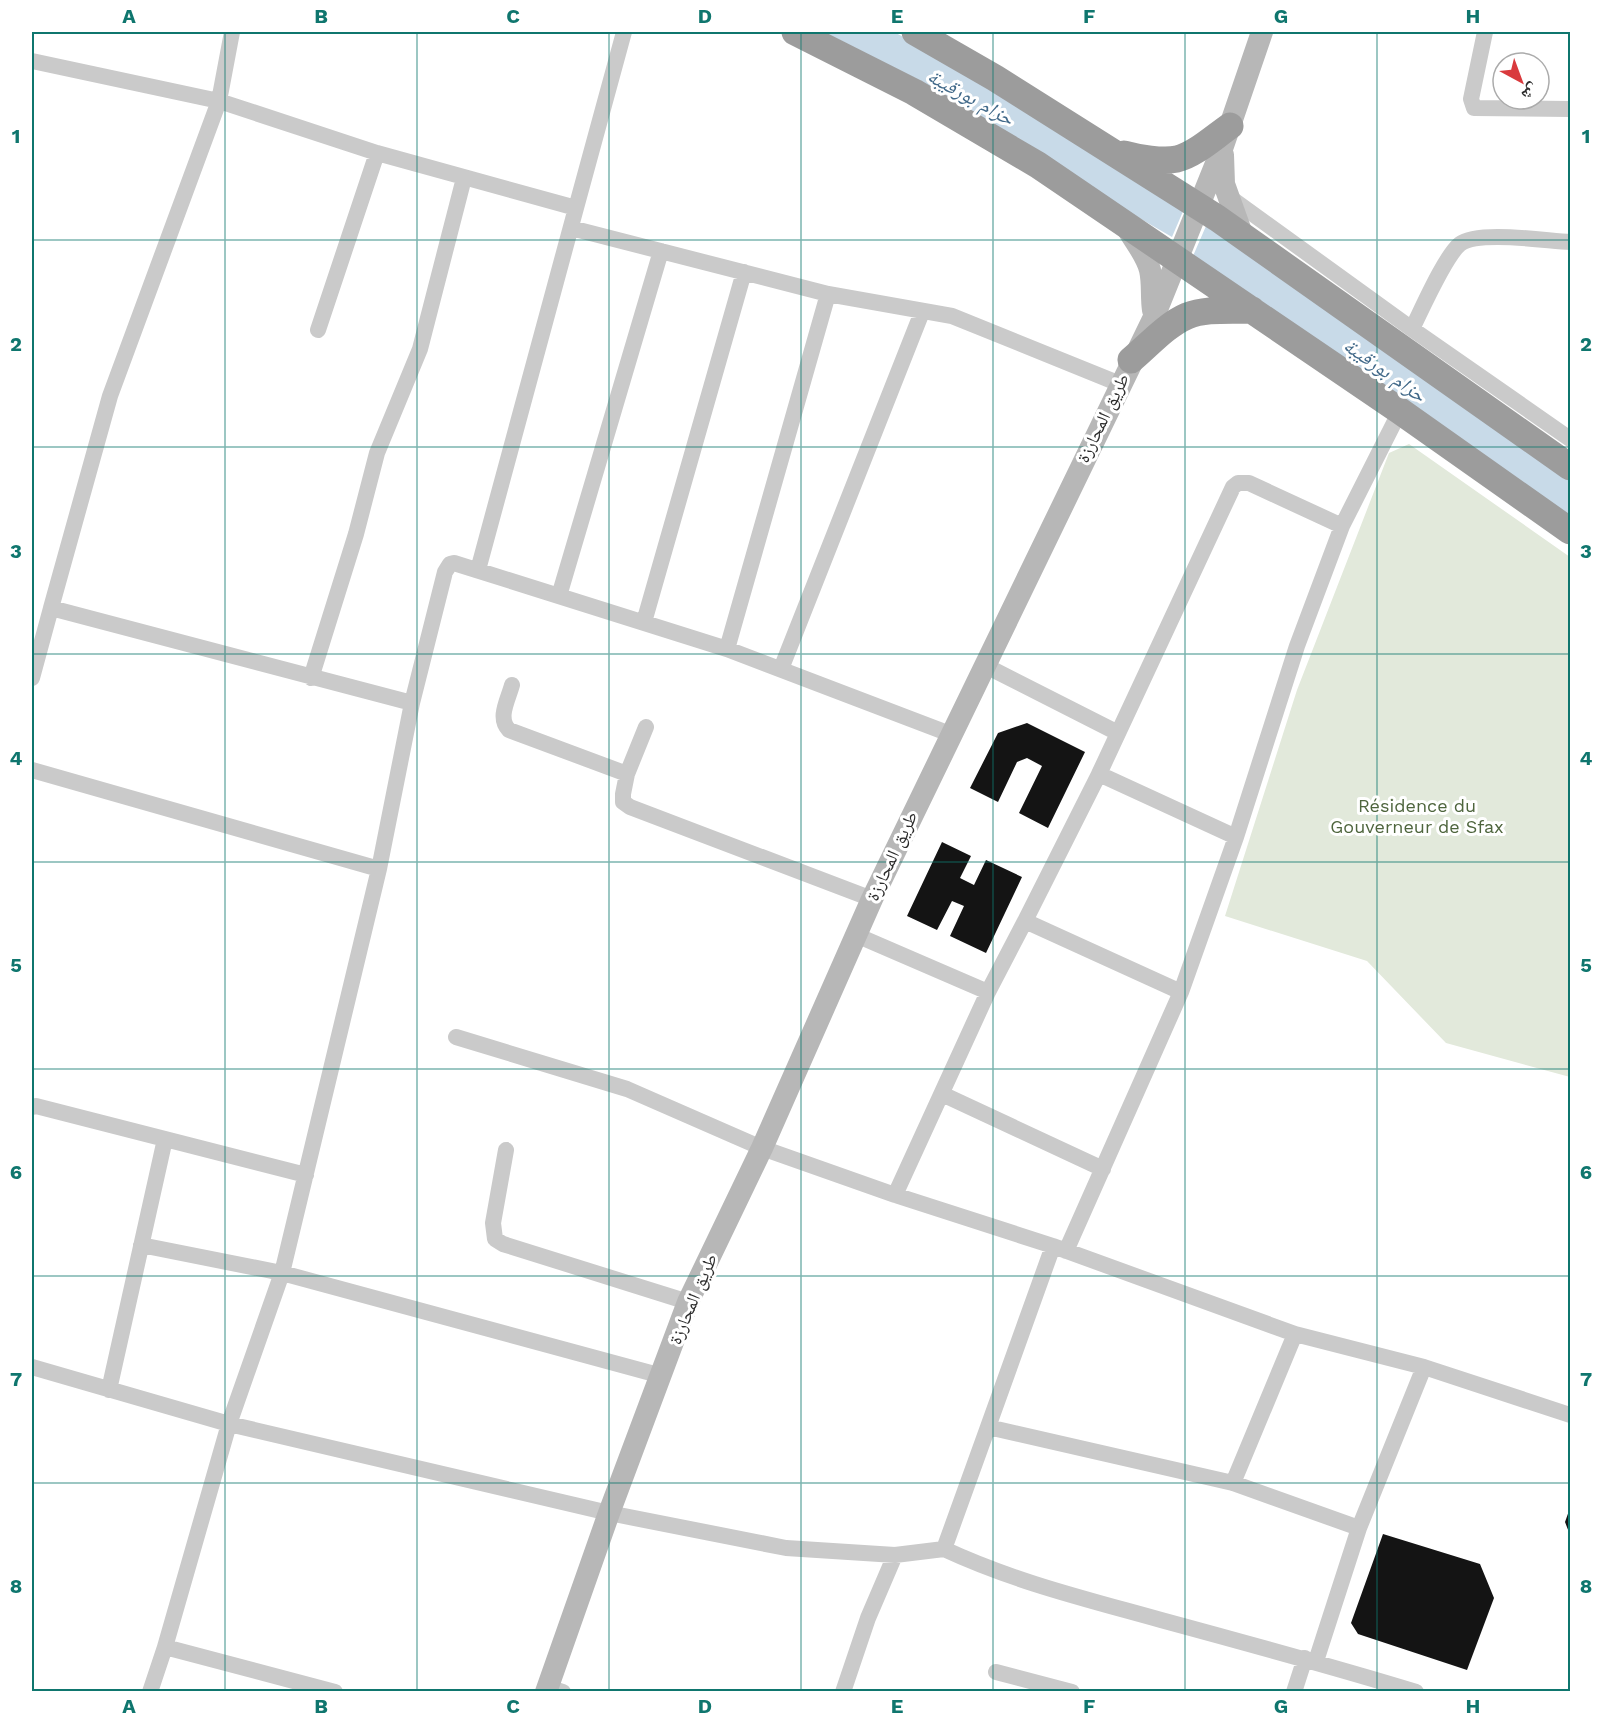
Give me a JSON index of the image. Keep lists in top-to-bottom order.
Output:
{
  "streets": {
    "main road": ["طريق المحارزة"]
  },
  "water": ["حزام بورقيبة"],
  "parks": ["Résidence du Gouverneur de Sfax"],
  "north": "bottom right",
  "grid": {
    "columns": [
      "A",
      "B",
      "C",
      "D",
      "E",
      "F",
      "G",
      "H"
    ],
    "rows": [
      "1",
      "2",
      "3",
      "4",
      "5",
      "6",
      "7",
      "8"
    ]
  }
}
